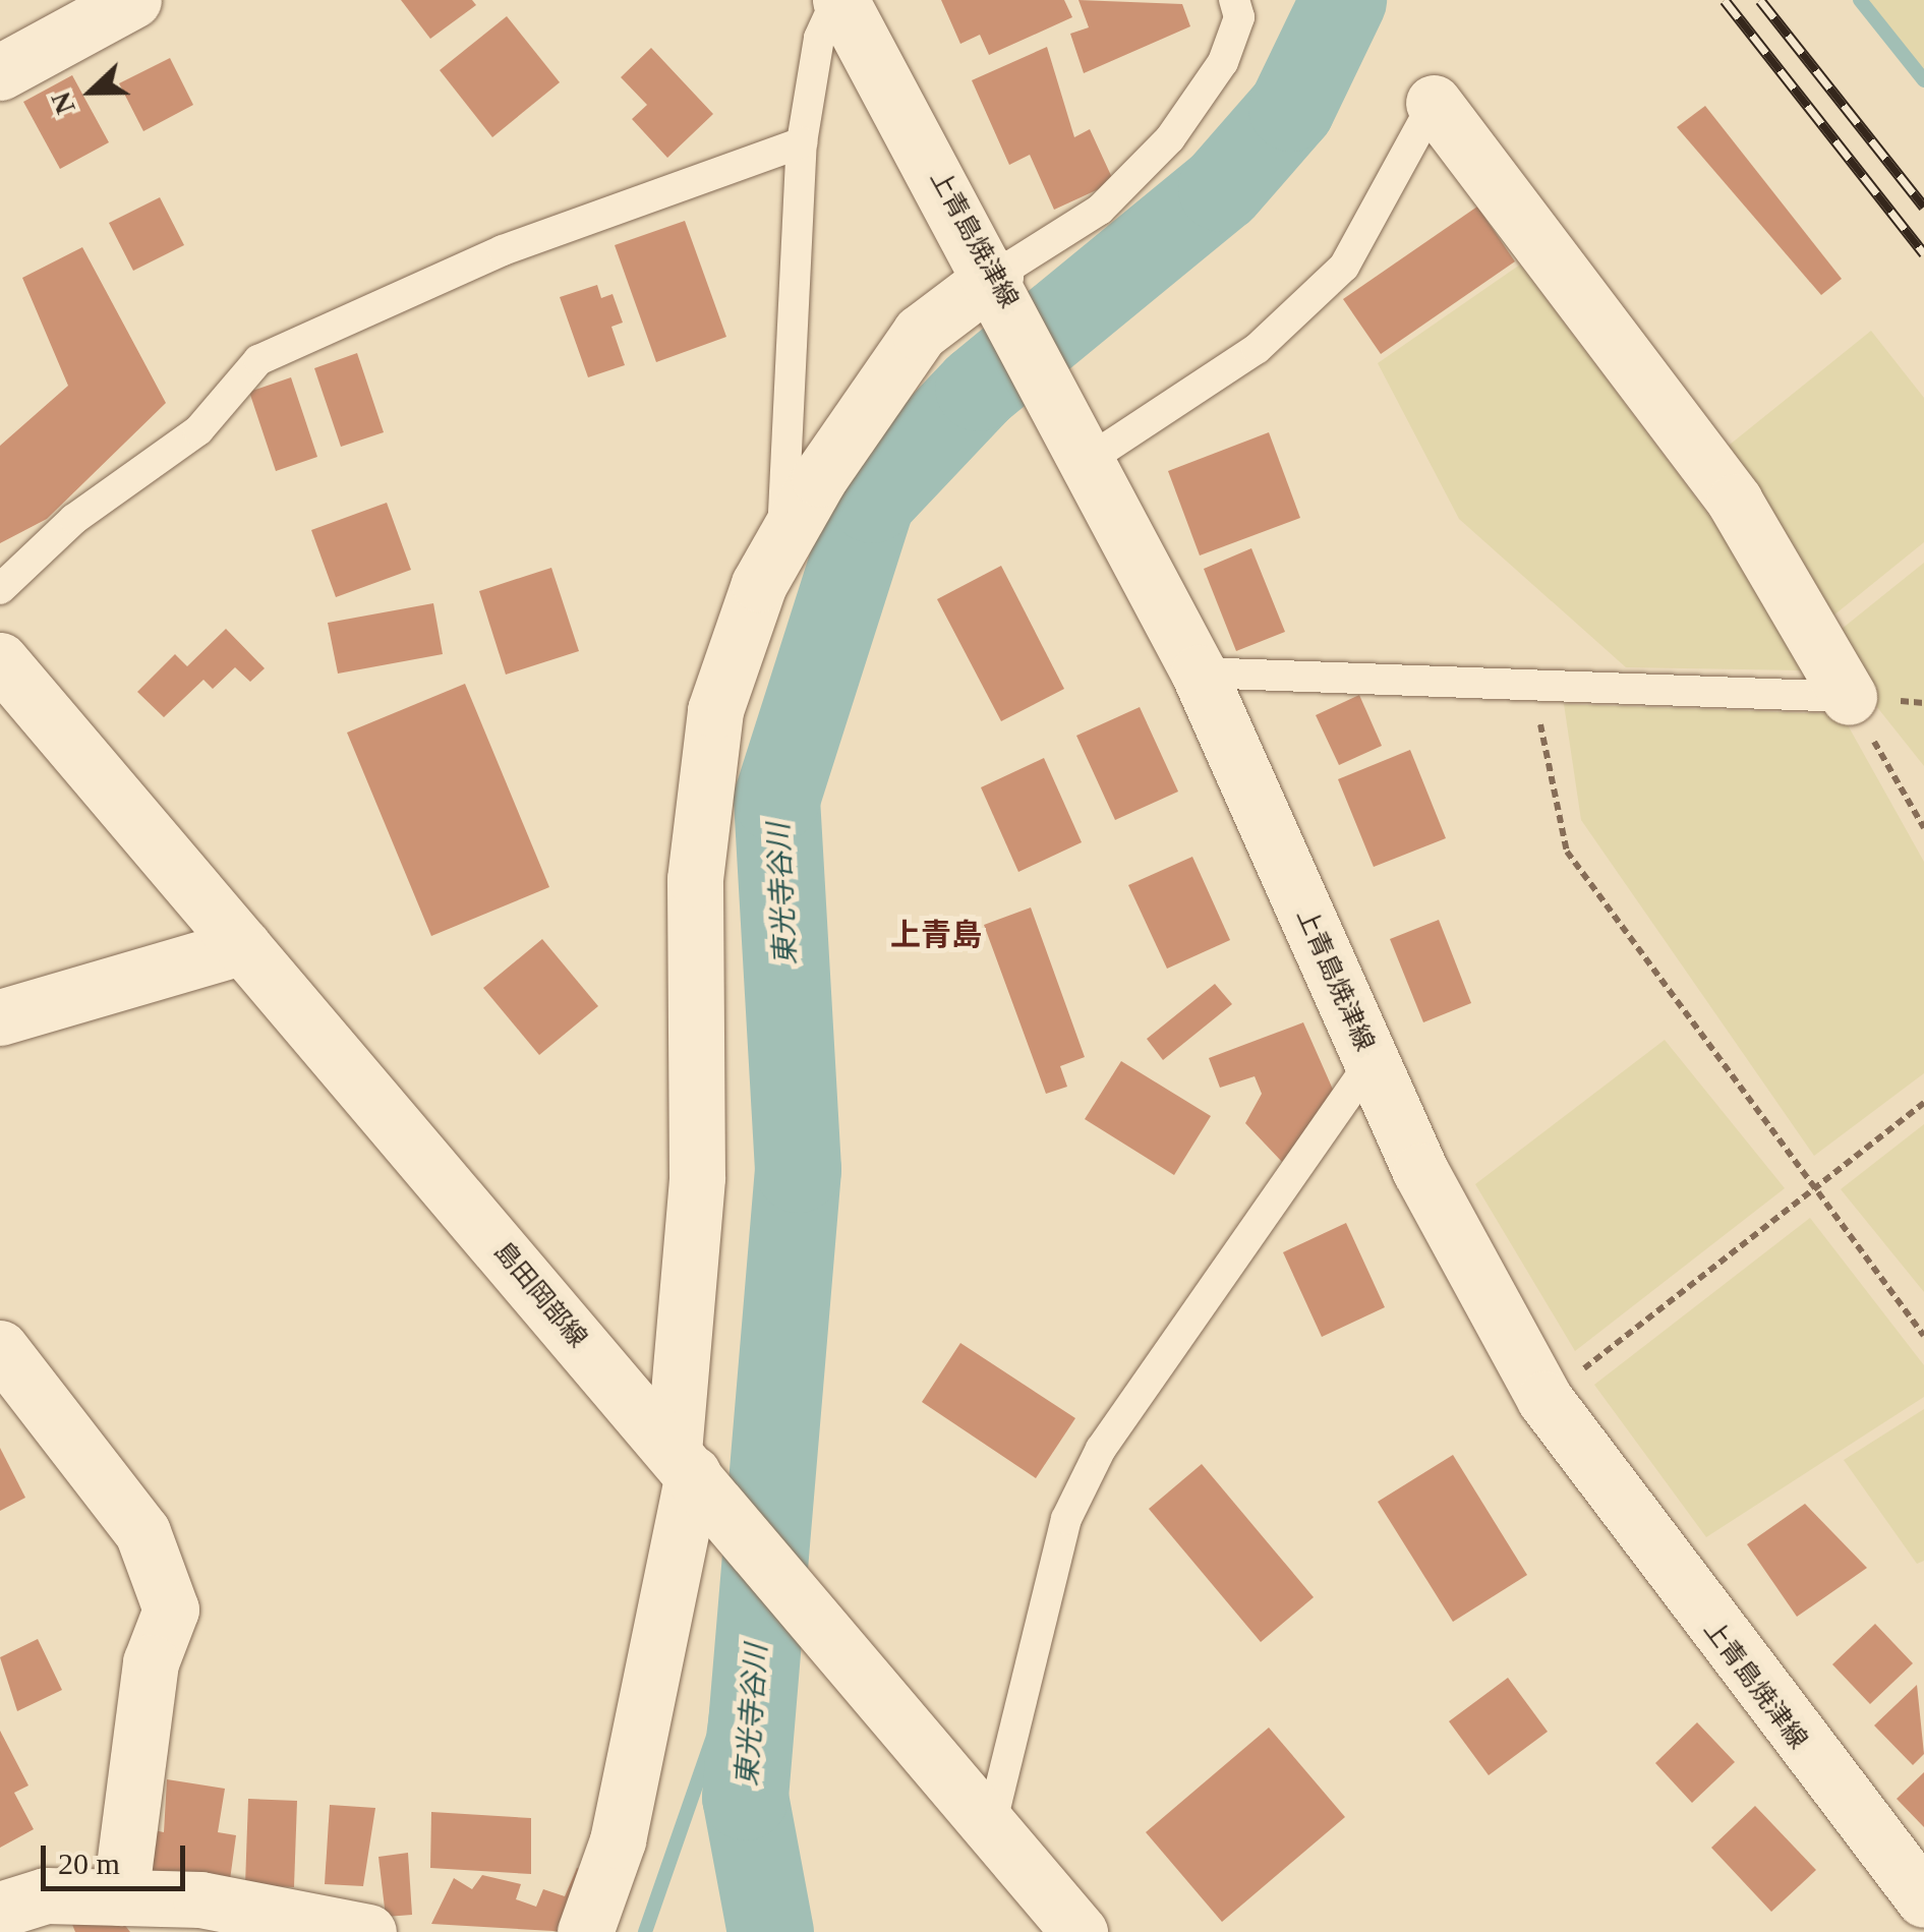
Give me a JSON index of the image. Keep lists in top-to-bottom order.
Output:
{
  "streets": {
    "street": ["上青島焼津線", "島田岡部線"]
  },
  "districts": ["上青島"],
  "water": ["東光寺谷川"],
  "scale_bar": "20 m",
  "north": "left"
}
